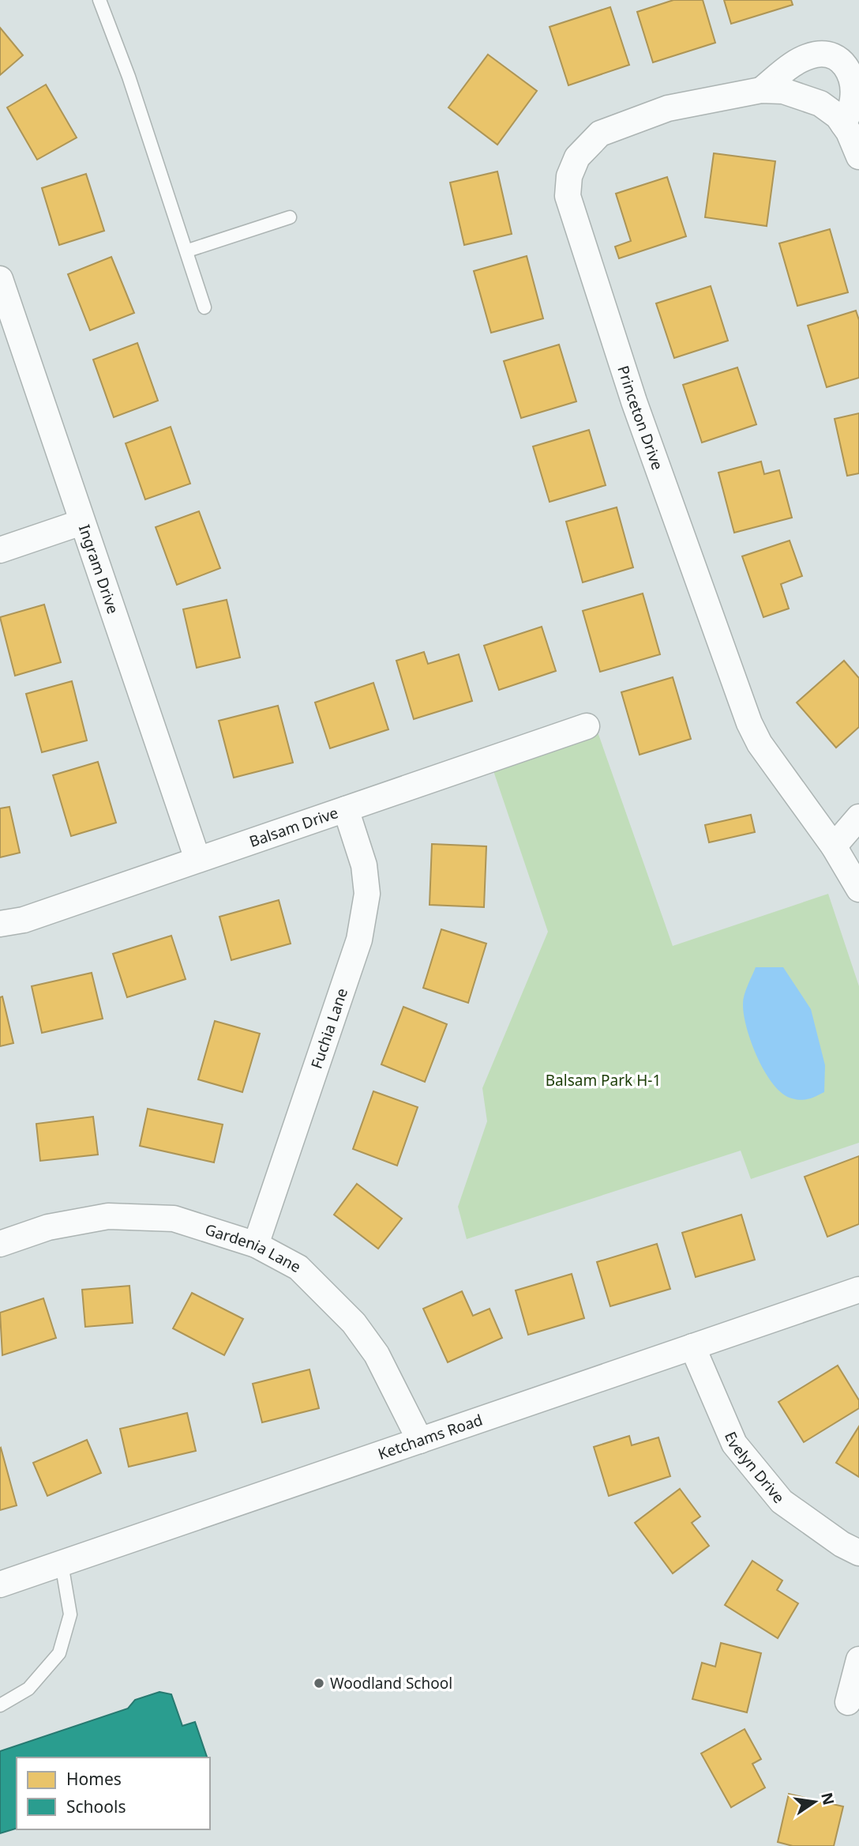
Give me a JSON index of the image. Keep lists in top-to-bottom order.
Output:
{
  "streets": {
    "street": [
      "Princeton Drive",
      "Ingram Drive",
      "Balsam Drive",
      "Fuchia Lane",
      "Gardenia Lane",
      "Ketchams Road",
      "Evelyn Drive"
    ]
  },
  "crossings": [
    ["Ingram Drive", "Balsam Drive"],
    ["Balsam Drive", "Fuchia Lane"],
    ["Fuchia Lane", "Gardenia Lane"],
    ["Gardenia Lane", "Ketchams Road"],
    ["Ketchams Road", "Evelyn Drive"]
  ],
  "parks": ["Balsam Park H-1"],
  "places": ["Woodland School"],
  "legend": ["Homes", "Schools"],
  "north": "right"
}
